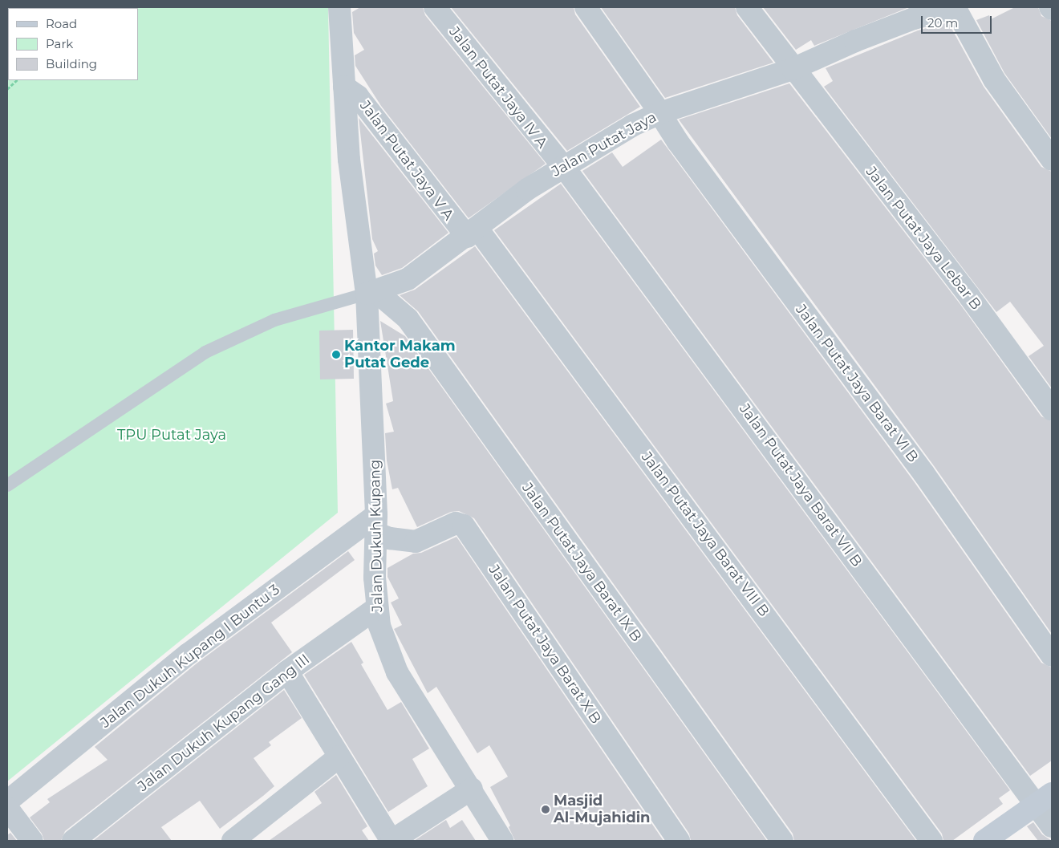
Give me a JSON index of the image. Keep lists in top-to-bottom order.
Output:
{
  "streets": {
    "street": [
      "Jalan Putat Jaya IV A",
      "Jalan Putat Jaya",
      "Jalan Putat Jaya V A",
      "Jalan Putat Jaya Lebar B",
      "Jalan Putat Jaya Barat VI B",
      "Jalan Putat Jaya Barat VII B",
      "Jalan Putat Jaya Barat VIII B",
      "Jalan Dukuh Kupang",
      "Jalan Putat Jaya Barat IX B",
      "Jalan Putat Jaya Barat X B",
      "Jalan Dukuh Kupang I Buntu 3",
      "Jalan Dukuh Kupang Gang III"
    ]
  },
  "crossings": [
    ["Jalan Putat Jaya IV A", "Jalan Putat Jaya"],
    ["Jalan Putat Jaya IV A", "Jalan Putat Jaya Barat VII B"],
    ["Jalan Putat Jaya", "Jalan Putat Jaya V A"],
    ["Jalan Putat Jaya", "Jalan Putat Jaya Lebar B"],
    ["Jalan Putat Jaya", "Jalan Putat Jaya Barat VI B"],
    ["Jalan Putat Jaya", "Jalan Putat Jaya Barat VII B"],
    ["Jalan Putat Jaya", "Jalan Putat Jaya Barat VIII B"],
    ["Jalan Putat Jaya", "Jalan Dukuh Kupang"],
    ["Jalan Putat Jaya", "Jalan Putat Jaya Barat IX B"],
    ["Jalan Putat Jaya V A", "Jalan Putat Jaya Barat VIII B"],
    ["Jalan Putat Jaya V A", "Jalan Dukuh Kupang"],
    ["Jalan Dukuh Kupang", "Jalan Putat Jaya Barat IX B"],
    ["Jalan Dukuh Kupang", "Jalan Putat Jaya Barat X B"],
    ["Jalan Dukuh Kupang", "Jalan Dukuh Kupang I Buntu 3"],
    ["Jalan Dukuh Kupang", "Jalan Dukuh Kupang Gang III"],
    ["Jalan Putat Jaya Barat X B", "Jalan Dukuh Kupang I Buntu 3"]
  ],
  "parks": ["TPU Putat Jaya"],
  "places": ["Kantor Makam Putat Gede", "Masjid Al-Mujahidin"],
  "legend": ["Road", "Park", "Building"],
  "scale_bar": "20 m"
}
